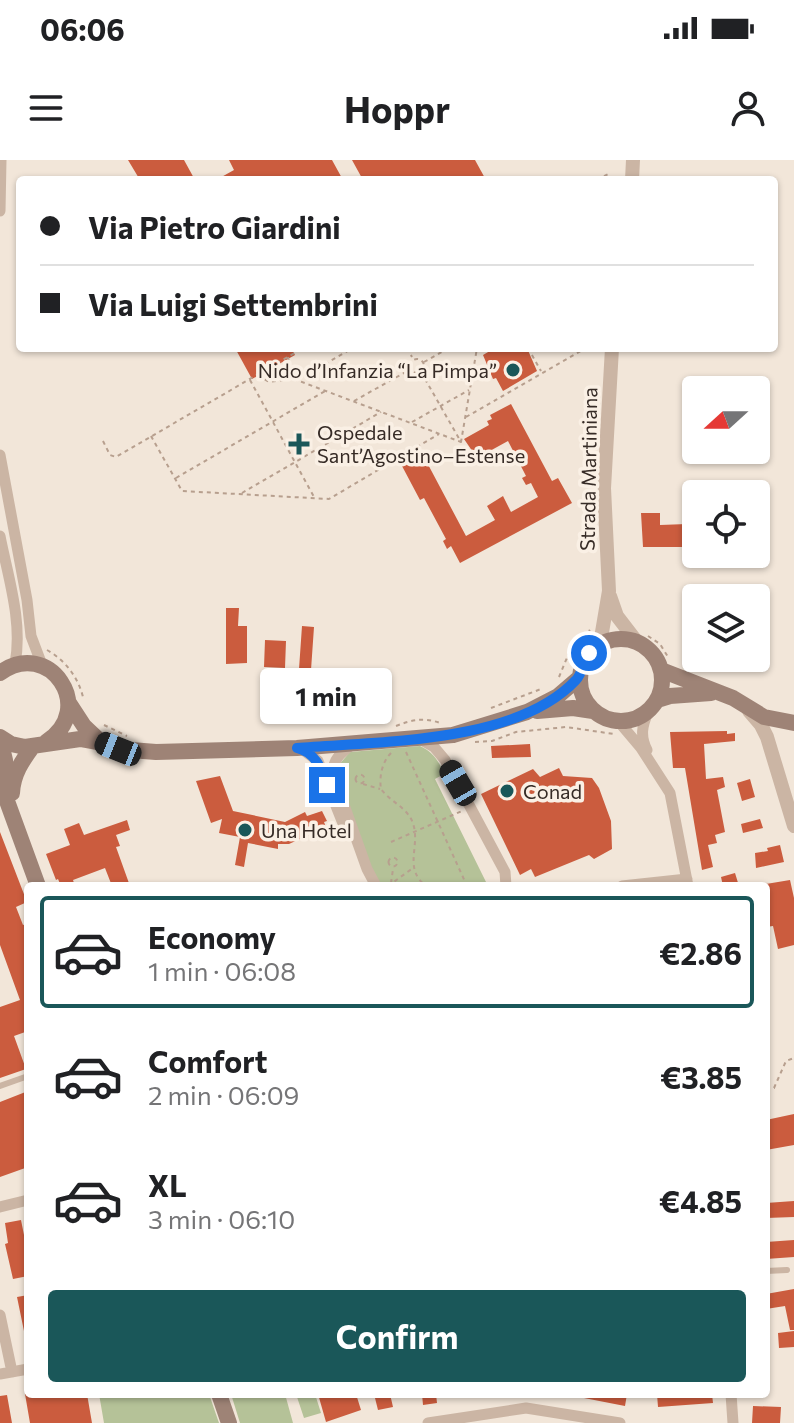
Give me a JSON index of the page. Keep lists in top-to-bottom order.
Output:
{
  "streets": {
    "street": ["Strada Martiniana"]
  },
  "places": {
    "other": ["Nido d’Infanzia “La Pimpa”", "Conad", "Una Hotel"],
    "health": ["Ospedale Sant’Agostino–Estense"]
  },
  "north": "left",
  "page": {
    "status": "06:06",
    "header": "Hoppr",
    "banner": ["Via Pietro Giardini", "Via Luigi Settembrini"],
    "bubble": "1 min",
    "list": [
      {
        "name": "Economy",
        "note": "1 min · 06:08",
        "value": "€2.86"
      },
      {
        "name": "Comfort",
        "note": "2 min · 06:09",
        "value": "€3.85"
      },
      {
        "name": "XL",
        "note": "3 min · 06:10",
        "value": "€4.85"
      }
    ],
    "buttons": "Confirm"
  }
}
